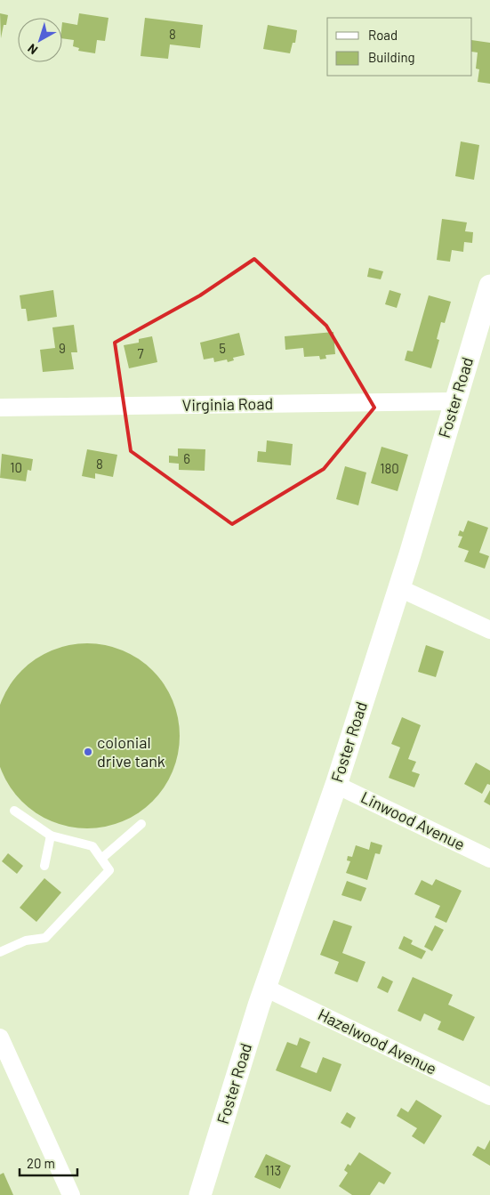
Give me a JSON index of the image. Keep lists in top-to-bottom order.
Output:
{
  "streets": {
    "street": [
      "Foster Road",
      "Virginia Road",
      "Linwood Avenue",
      "Hazelwood Avenue"
    ]
  },
  "crossings": [
    ["Foster Road", "Virginia Road"],
    ["Foster Road", "Linwood Avenue"],
    ["Foster Road", "Hazelwood Avenue"]
  ],
  "places": ["colonial drive tank"],
  "house_numbers": [
    "8",
    "9",
    "5",
    "7",
    "6",
    "8",
    "10",
    "180",
    "113"
  ],
  "legend": ["Road", "Building"],
  "scale_bar": "20 m",
  "north": "bottom left"
}
